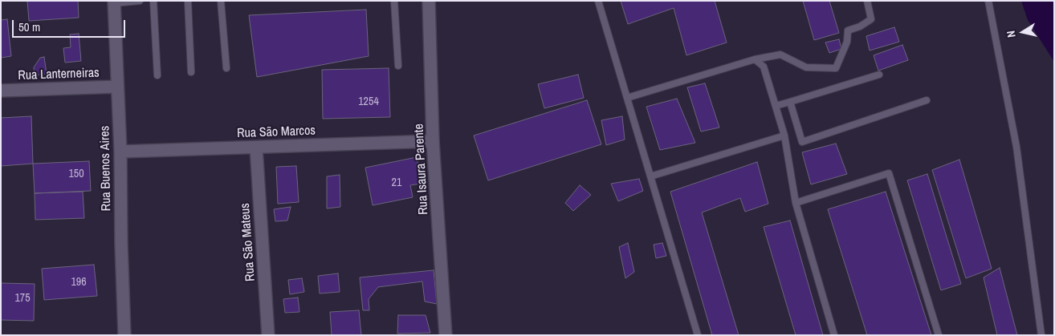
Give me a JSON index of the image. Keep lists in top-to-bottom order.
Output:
{
  "streets": {
    "street": [
      "Rua Lanterneiras",
      "Rua São Marcos",
      "Rua Buenos Aires",
      "Rua Isaura Parente",
      "Rua São Mateus"
    ]
  },
  "crossings": [
    ["Rua Lanterneiras", "Rua Buenos Aires"],
    ["Rua São Marcos", "Rua Buenos Aires"],
    ["Rua São Marcos", "Rua Isaura Parente"],
    ["Rua São Marcos", "Rua São Mateus"]
  ],
  "house_numbers": [
    "1254",
    "150",
    "21",
    "196",
    "175"
  ],
  "scale_bar": "50 m",
  "north": "left"
}
